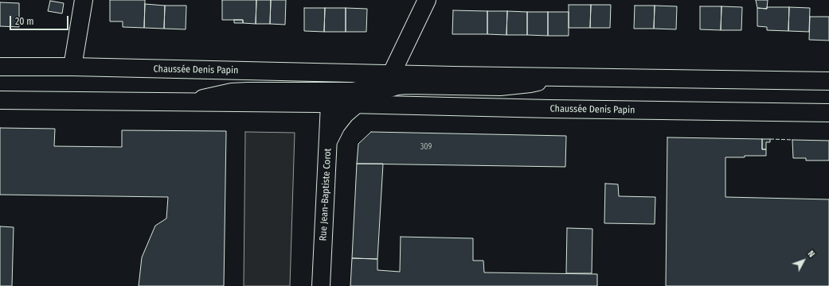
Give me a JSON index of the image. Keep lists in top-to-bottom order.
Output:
{
  "streets": {
    "main road": ["Chaussée Denis Papin", "Rue Jean-Baptiste Corot"]
  },
  "crossings": [
    ["Chaussée Denis Papin", "Rue Jean-Baptiste Corot"]
  ],
  "house_numbers": ["309"],
  "scale_bar": "20 m",
  "north": "top right"
}
